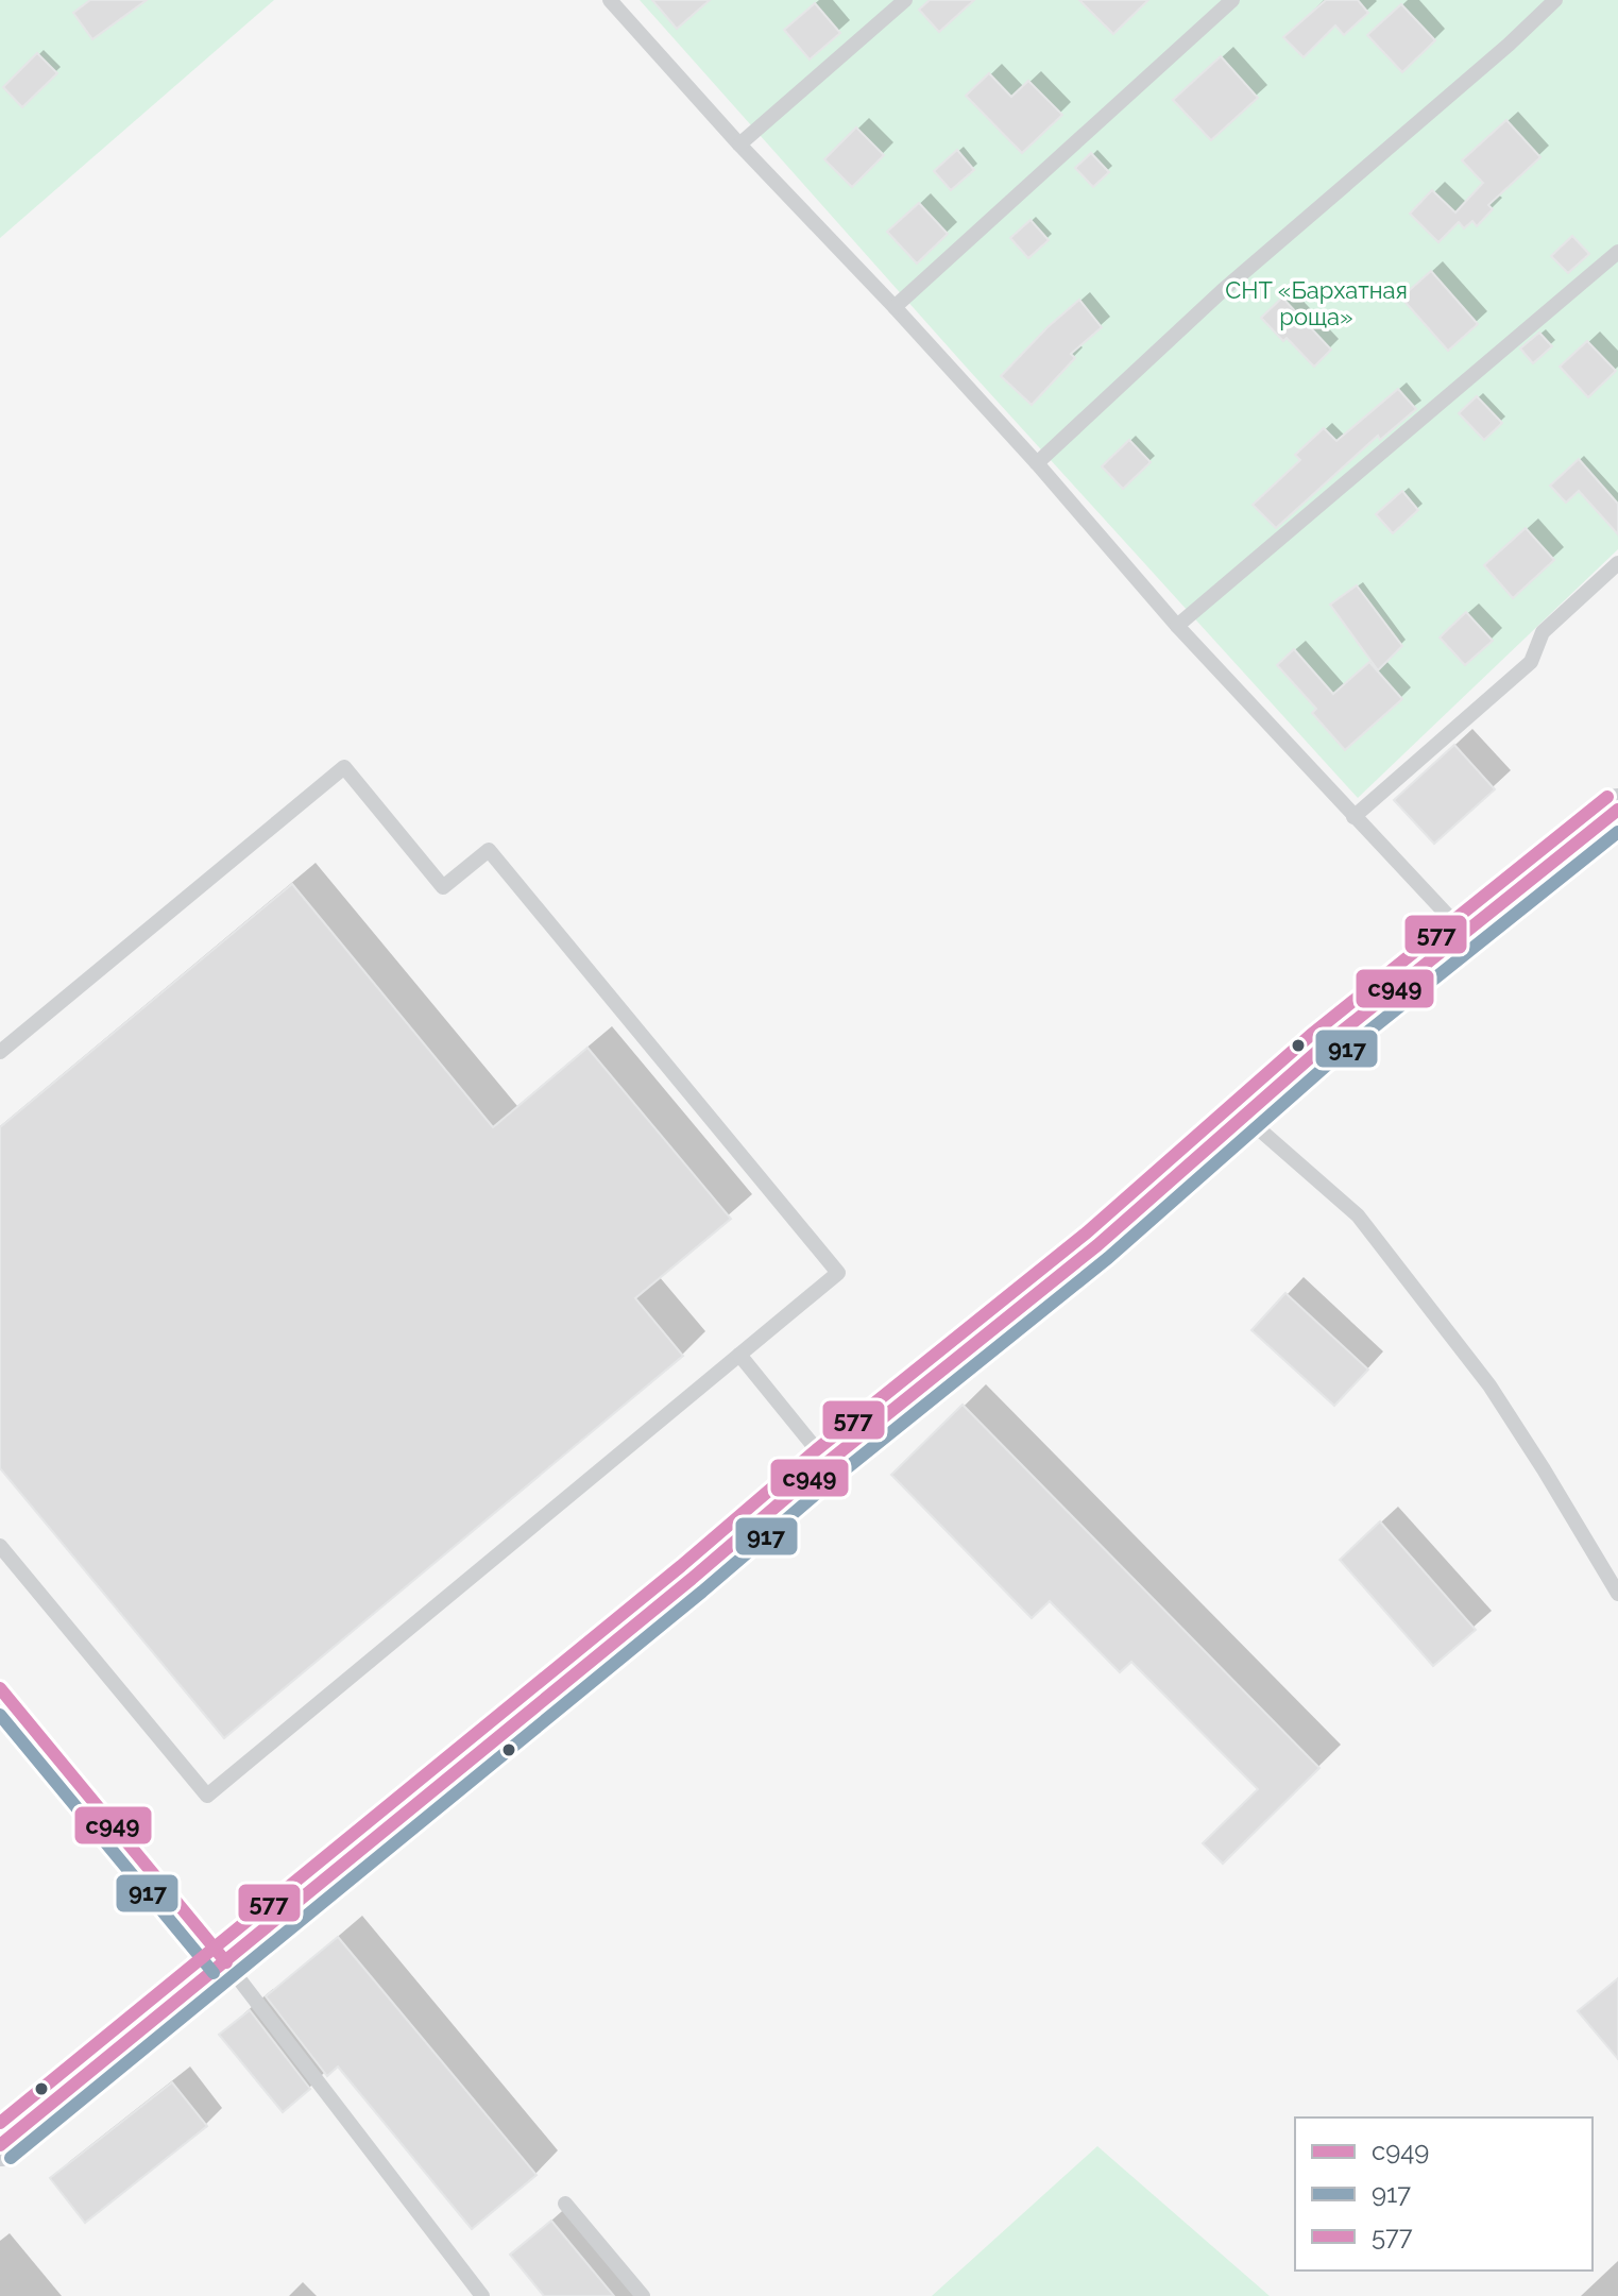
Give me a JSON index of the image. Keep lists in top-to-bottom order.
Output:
{
  "parks": ["СНТ «Бархатная роща»"],
  "lines": ["transit line 577", "transit line с949", "transit line 917"],
  "legend": ["с949", "917", "577"]
}
